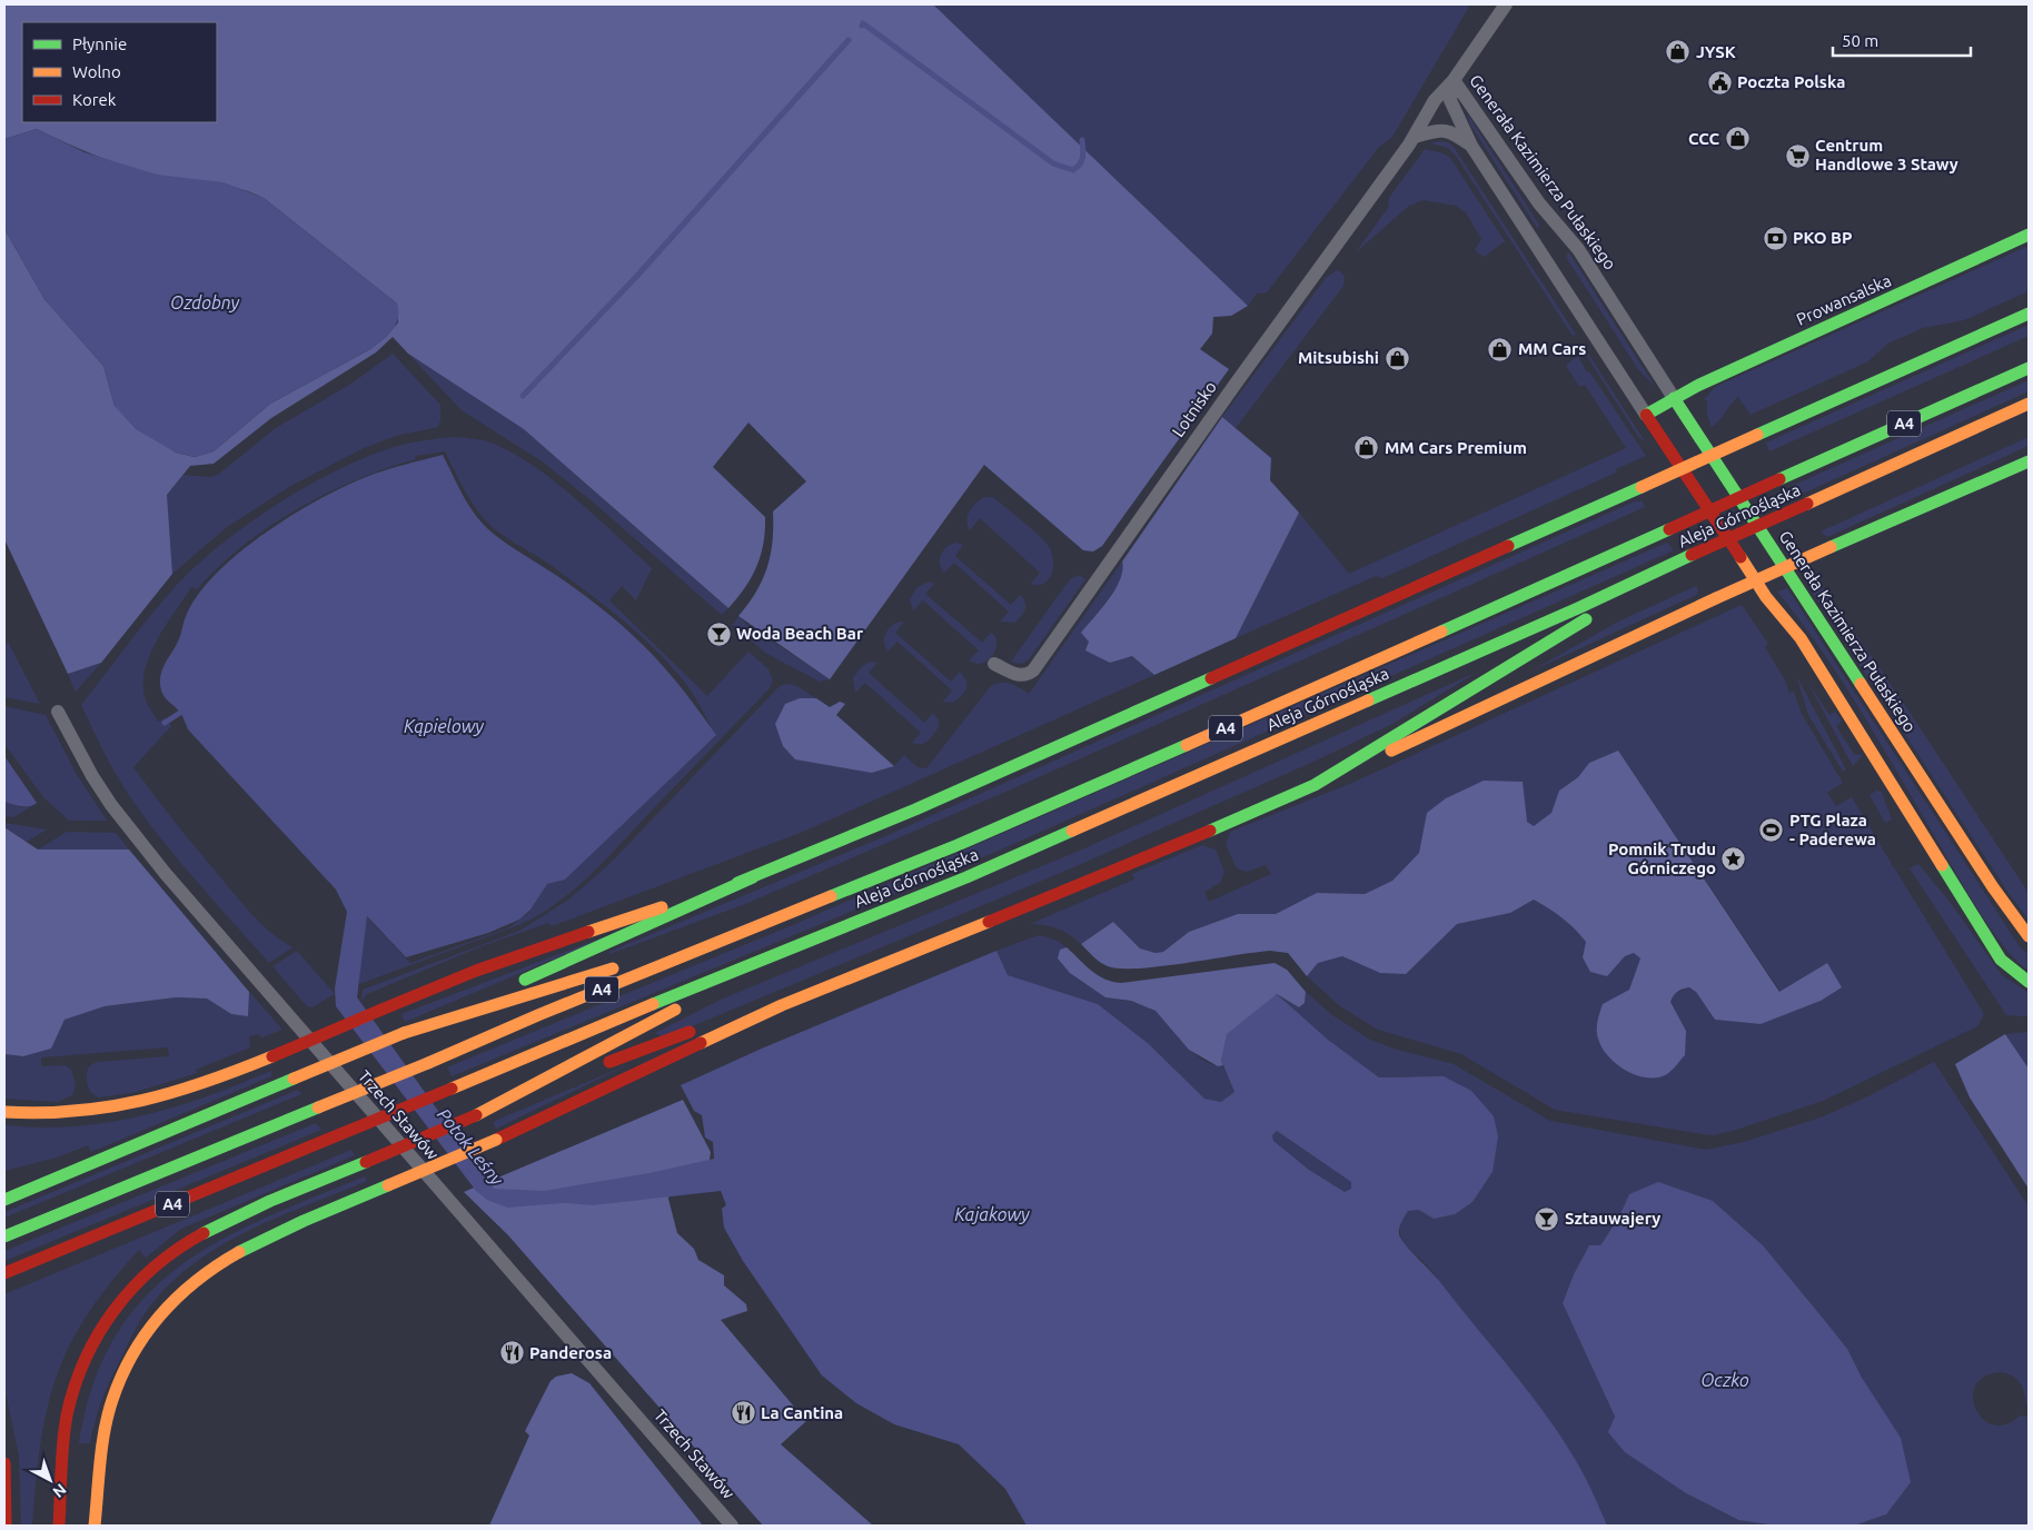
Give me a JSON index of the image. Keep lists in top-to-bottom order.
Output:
{
  "streets": {
    "main road": [
      "Generała Kazimierza Pułaskiego",
      "Prowansalska",
      "A4",
      "Aleja Górnośląska"
    ],
    "street": ["Lotnisko", "Trzech Stawów"]
  },
  "crossings": [
    ["Generała Kazimierza Pułaskiego", "Prowansalska"],
    ["Generała Kazimierza Pułaskiego", "Lotnisko"]
  ],
  "water": [
    "Ozdobny",
    "Kąpielowy",
    "Potok Leśny",
    "Kajakowy",
    "Oczko"
  ],
  "places": {
    "shop": [
      "JYSK",
      "CCC",
      "MM Cars",
      "Mitsubishi",
      "MM Cars Premium"
    ],
    "public building": ["Poczta Polska"],
    "supermarket": ["Centrum Handlowe 3 Stawy"],
    "bank": ["PKO BP"],
    "bar": ["Woda Beach Bar", "Sztauwajery"],
    "sports": ["PTG Plaza - Paderewa"],
    "place": ["Pomnik Trudu Górniczego"],
    "restaurant": ["Panderosa", "La Cantina"]
  },
  "legend": ["Płynnie", "Wolno", "Korek"],
  "scale_bar": "50 m",
  "north": "bottom right"
}
